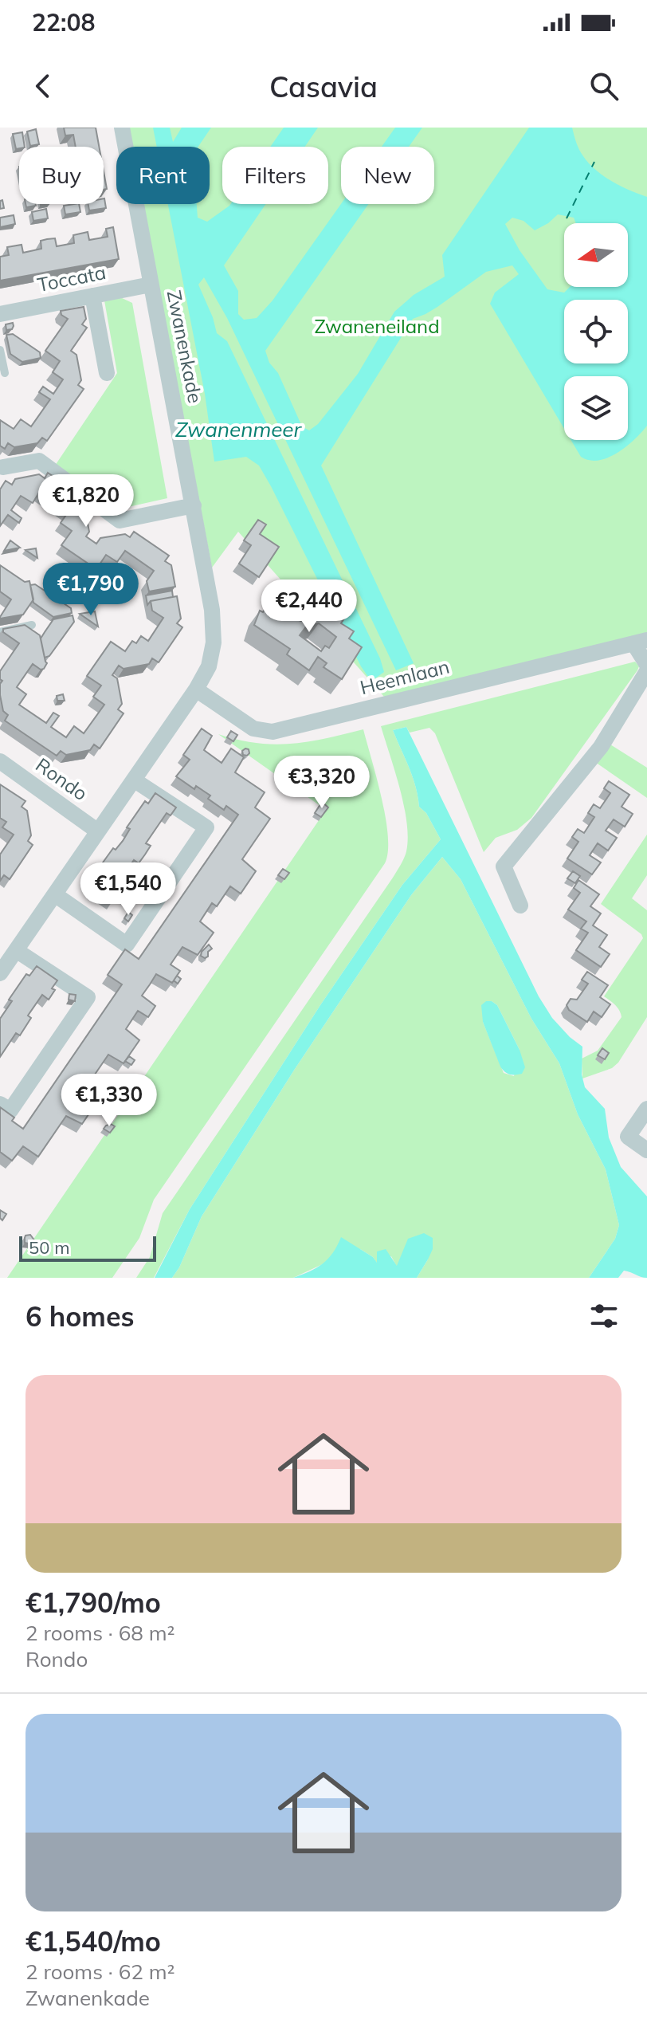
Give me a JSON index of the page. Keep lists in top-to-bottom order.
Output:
{
  "streets": {
    "street": [
      "Toccata",
      "Zwanenkade",
      "Heemlaan",
      "Rondo"
    ]
  },
  "crossings": [
    ["Toccata", "Zwanenkade"],
    ["Zwanenkade", "Heemlaan"],
    ["Zwanenkade", "Rondo"]
  ],
  "water": ["Zwanenmeer"],
  "parks": ["Zwaneneiland"],
  "scale_bar": "50 m",
  "north": "left",
  "page": {
    "status": "22:08",
    "header": "Casavia",
    "chip": [
      "Buy",
      "Rent",
      "Filters",
      "New"
    ],
    "price": [
      "€1,820",
      "€1,790",
      "€2,440",
      "€3,320",
      "€1,540",
      "€1,330"
    ],
    "scale": "50 m",
    "heading": "6 homes",
    "list": [
      {
        "name": "€1,790/mo",
        "note": "2 rooms · 68 m² · Rondo"
      },
      {
        "name": "€1,540/mo",
        "note": "2 rooms · 62 m² · Zwanenkade"
      }
    ]
  }
}
